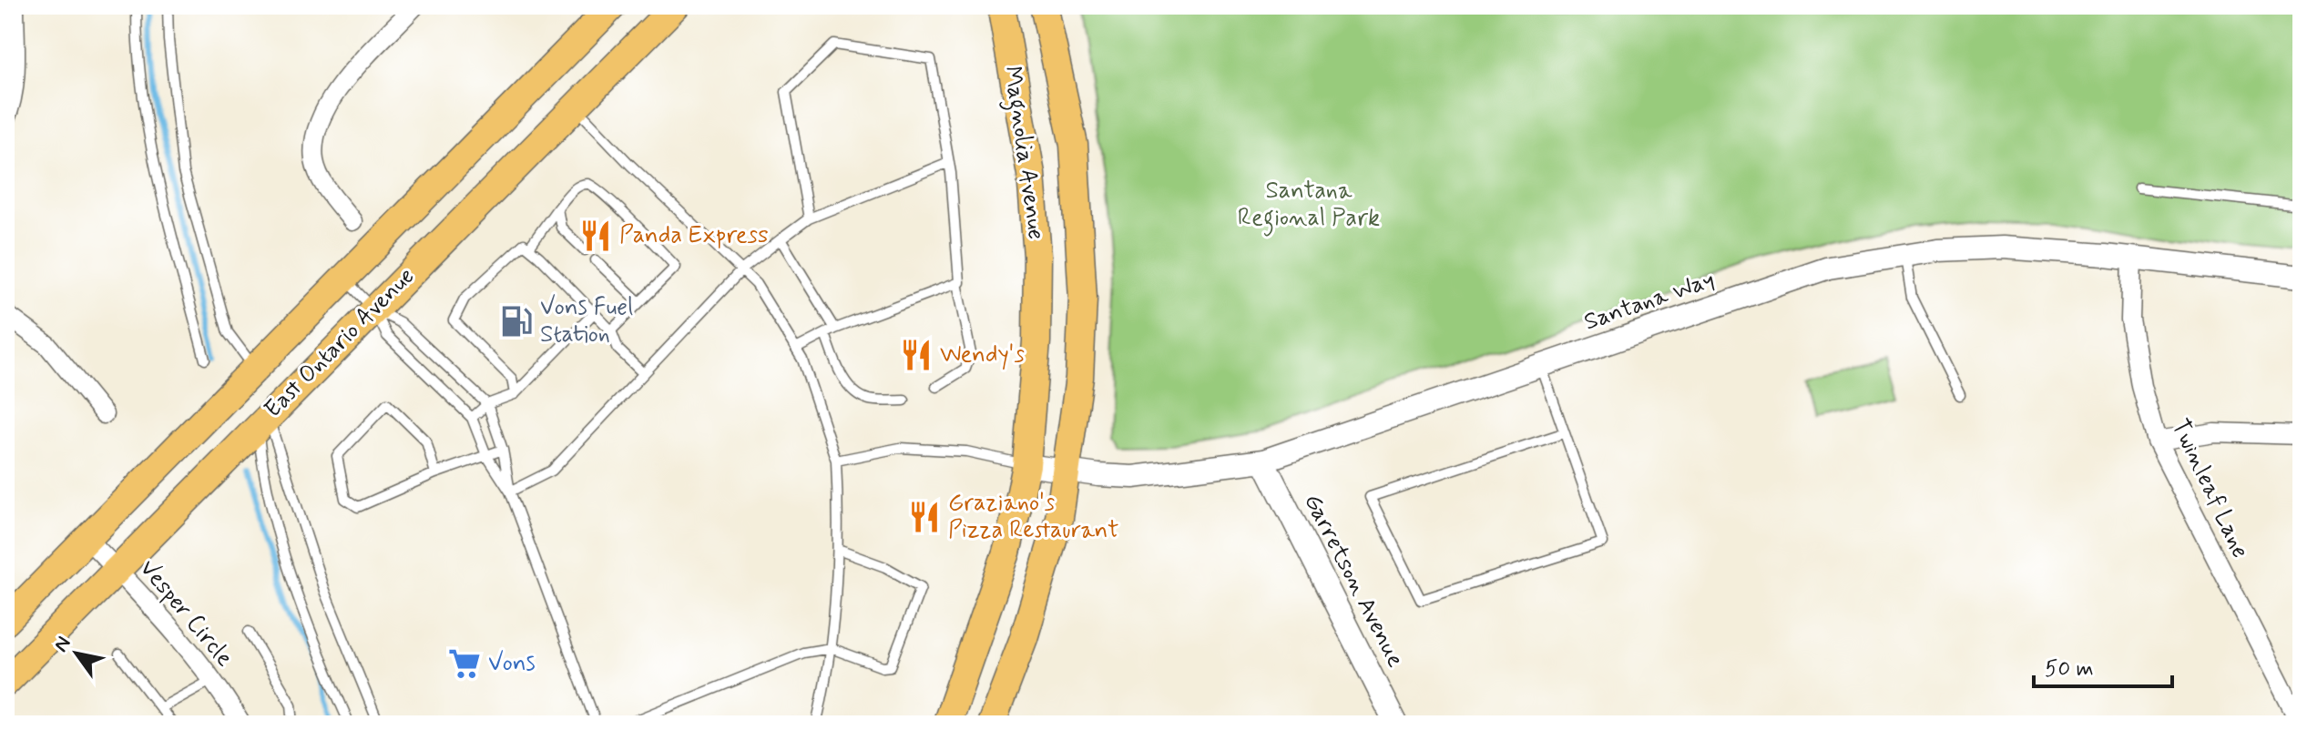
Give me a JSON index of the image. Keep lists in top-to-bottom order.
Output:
{
  "streets": {
    "main road": ["Magnolia Avenue", "East Ontario Avenue"],
    "street": [
      "Santana Way",
      "Twinleaf Lane",
      "Garretson Avenue",
      "Vesper Circle"
    ]
  },
  "crossings": [
    ["Magnolia Avenue", "Santana Way"],
    ["Santana Way", "Twinleaf Lane"],
    ["Santana Way", "Garretson Avenue"],
    ["East Ontario Avenue", "Vesper Circle"]
  ],
  "parks": ["Santana Regional Park"],
  "places": {
    "restaurant": ["Panda Express", "Wendy's", "Graziano's Pizza Restaurant"],
    "fuel station": ["Vons Fuel Station"],
    "supermarket": ["Vons"]
  },
  "scale_bar": "50 m",
  "north": "top left"
}
